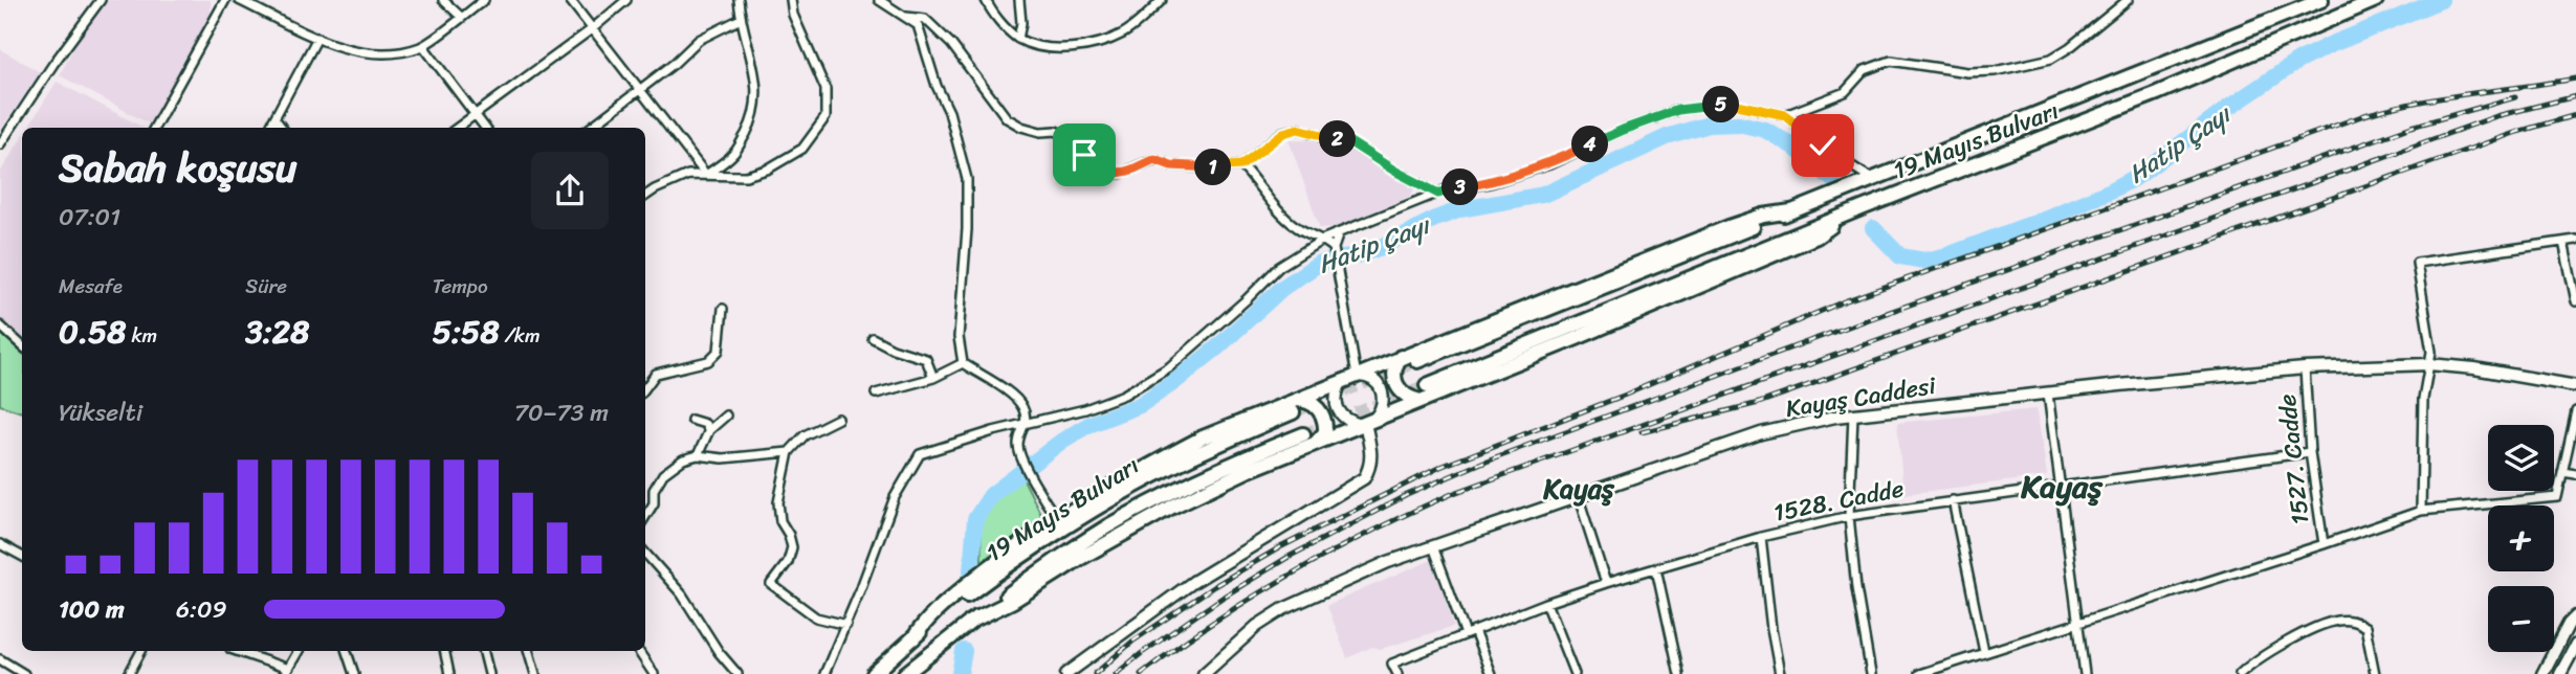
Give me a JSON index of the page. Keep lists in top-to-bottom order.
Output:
{
  "streets": {
    "highway": ["19 Mayıs Bulvarı"],
    "street": ["Kayaş Caddesi", "1527. Cadde", "1528. Cadde"]
  },
  "crossings": [
    ["Kayaş Caddesi", "1527. Cadde"],
    ["1527. Cadde", "1528. Cadde"]
  ],
  "districts": ["Kayaş", "Kayaş"],
  "water": ["Hatip Çayı"],
  "page": {
    "pins": [
      "5",
      "2",
      "4",
      "1",
      "3"
    ],
    "heading": ["Sabah koşusu", "07:01"],
    "stats": [
      ["Mesafe", "0.58 km"],
      ["Süre", "3:28"],
      ["Tempo", "5:58 /km"]
    ],
    "chart": ["Yükselti", "70–73 m"],
    "map_buttons": ["+", "−"],
    "list": [
      {
        "name": "100 m",
        "note": "6:09"
      }
    ]
  }
}
